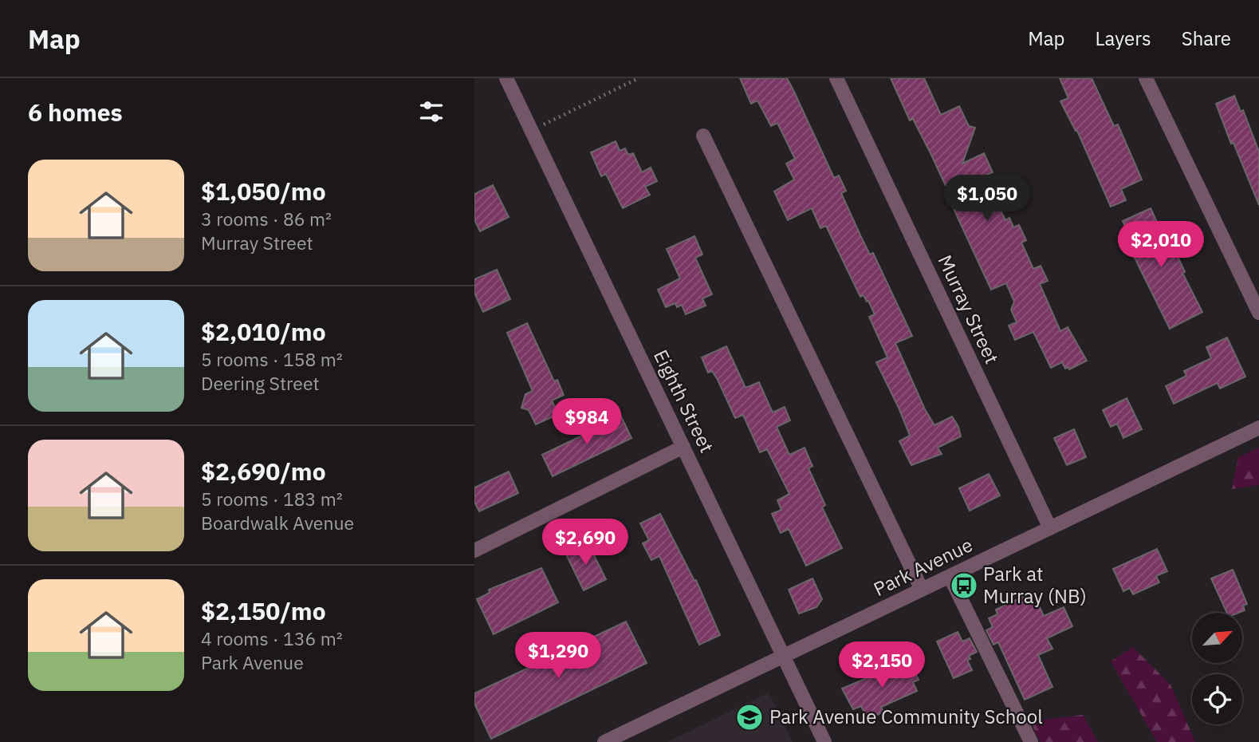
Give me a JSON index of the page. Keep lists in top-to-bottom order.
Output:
{
  "streets": {
    "street": ["Murray Street", "Eighth Street", "Park Avenue"]
  },
  "crossings": [
    ["Murray Street", "Park Avenue"],
    ["Eighth Street", "Park Avenue"]
  ],
  "places": {
    "bus stop": ["Park at Murray (NB)"],
    "school or university": ["Park Avenue Community School"]
  },
  "north": "top right",
  "page": {
    "header": "Map",
    "nav": ["Map", "Layers", "Share"],
    "heading": "6 homes",
    "list": [
      {
        "name": "$1,050/mo",
        "note": "3 rooms · 86 m² · Murray Street"
      },
      {
        "name": "$2,010/mo",
        "note": "5 rooms · 158 m² · Deering Street"
      },
      {
        "name": "$2,690/mo",
        "note": "5 rooms · 183 m² · Boardwalk Avenue"
      },
      {
        "name": "$2,150/mo",
        "note": "4 rooms · 136 m² · Park Avenue"
      }
    ],
    "price": [
      "$1,050",
      "$2,010",
      "$984",
      "$2,690",
      "$1,290",
      "$2,150"
    ]
  }
}
